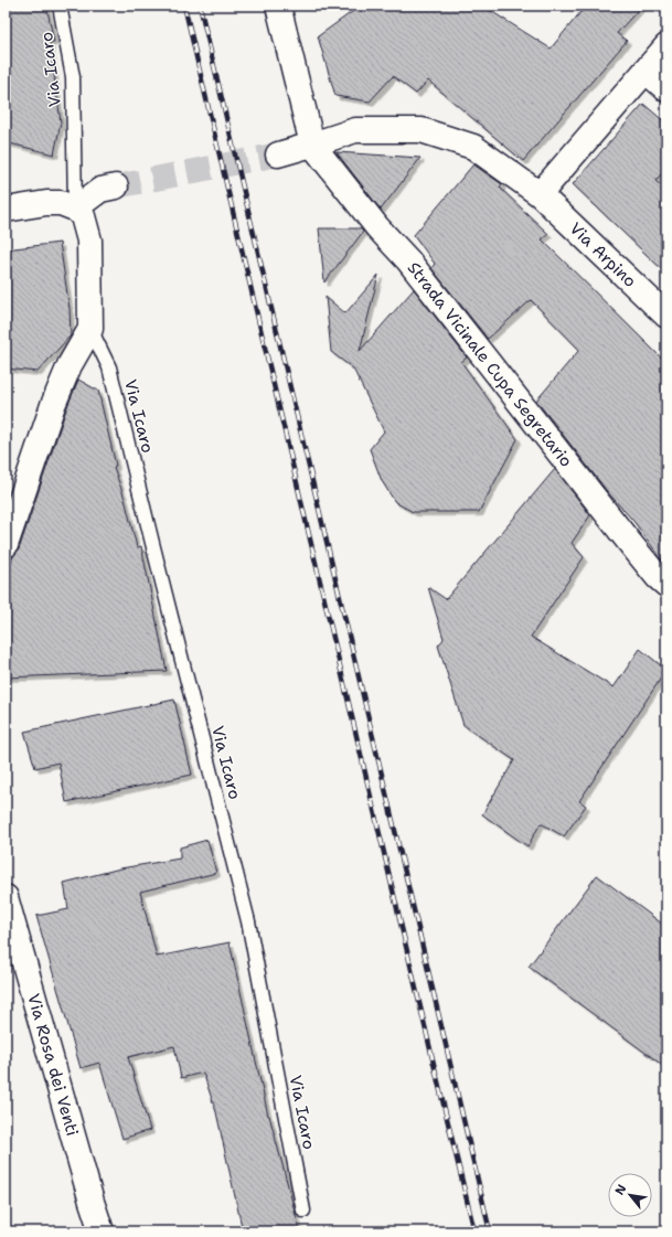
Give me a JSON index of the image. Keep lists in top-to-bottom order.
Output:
{
  "streets": {
    "street": ["Via Arpino", "Strada Vicinale Cupa Segretario", "Via Rosa dei Venti"],
    "lane": ["Via Icaro"]
  },
  "crossings": [
    ["Via Arpino", "Strada Vicinale Cupa Segretario"]
  ],
  "north": "top left"
}
